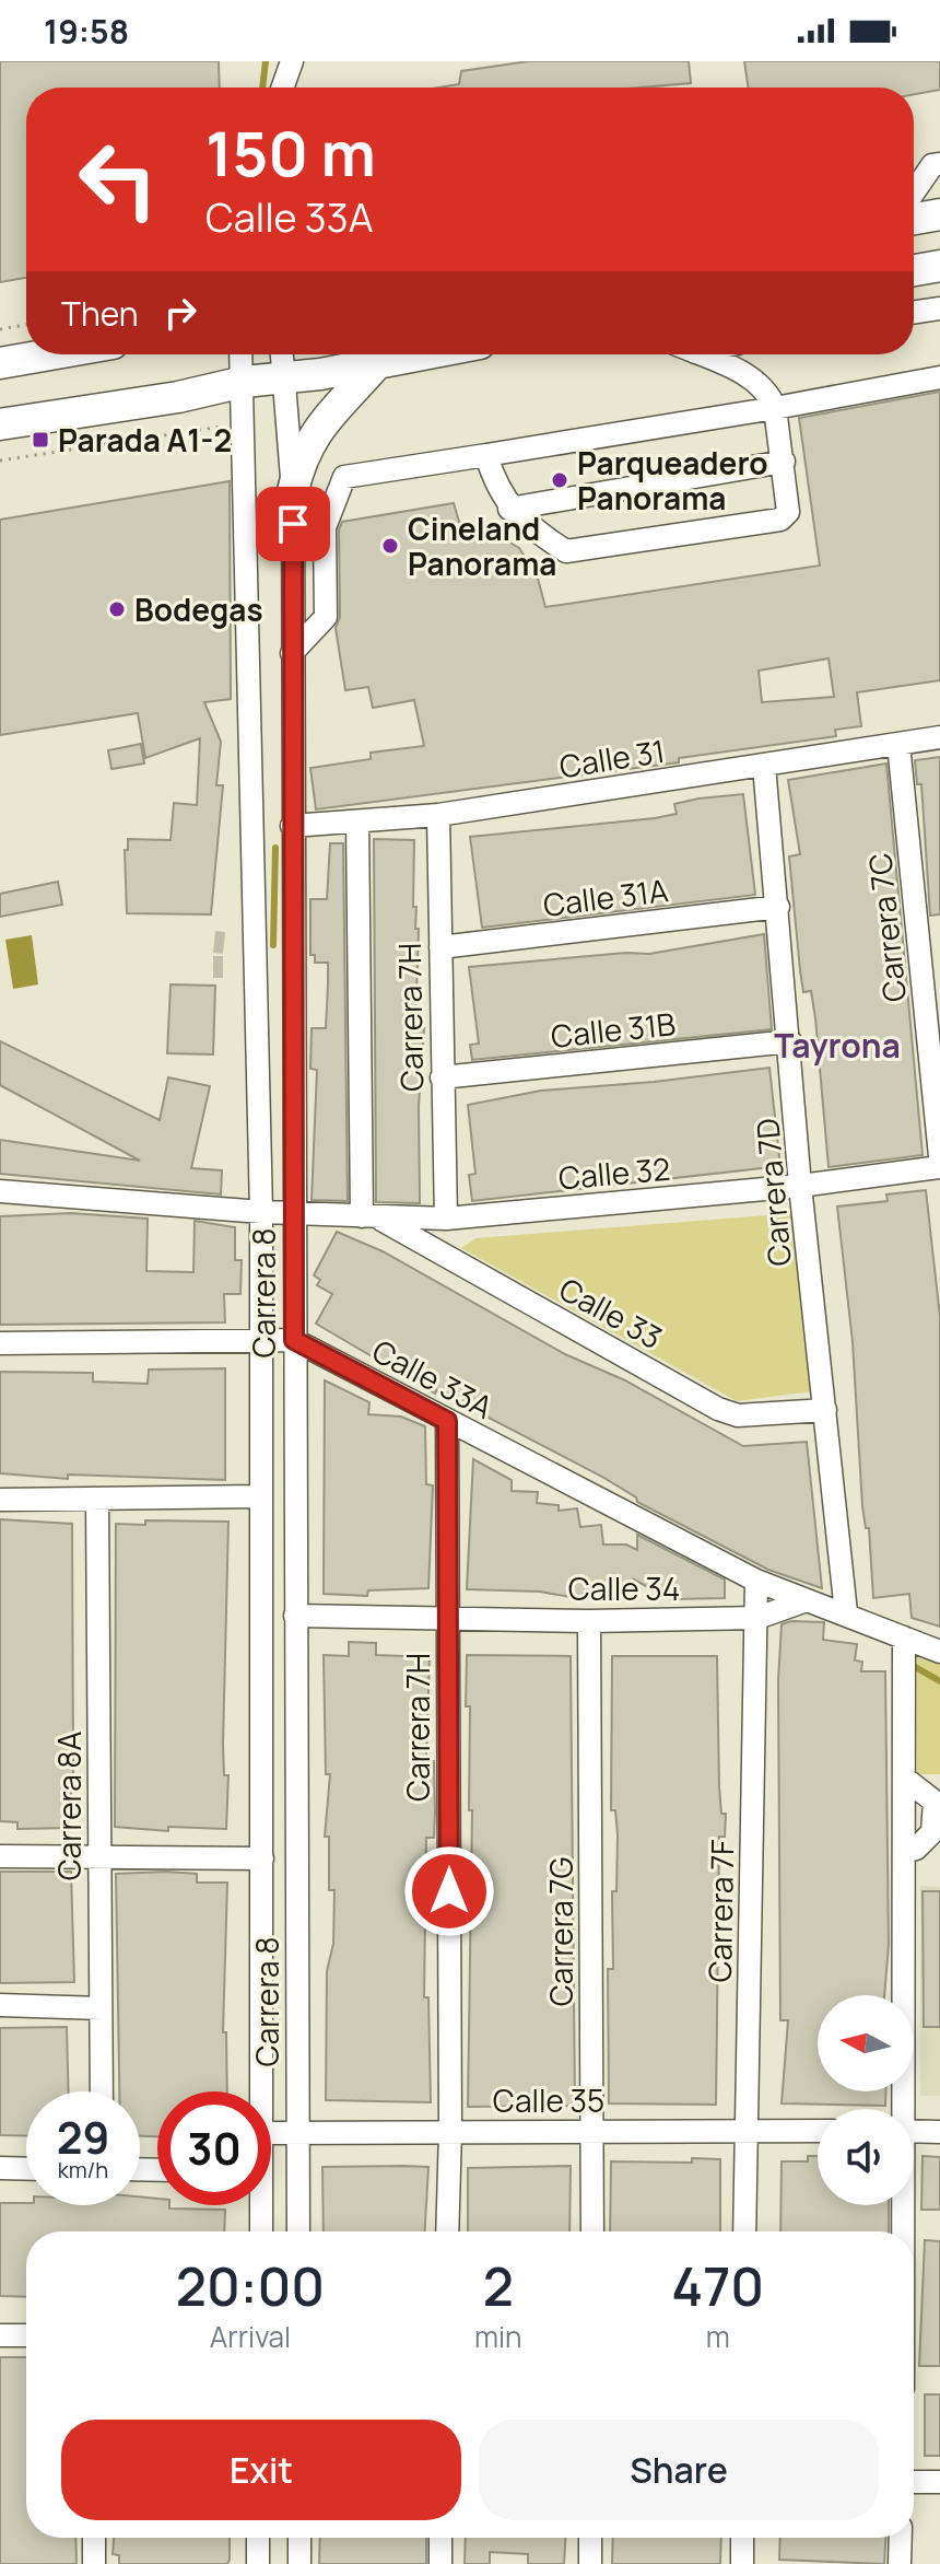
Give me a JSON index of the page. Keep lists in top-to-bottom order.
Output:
{
  "streets": {
    "street": [
      "Calle 31",
      "Calle 31A",
      "Carrera 7C",
      "Carrera 7H",
      "Calle 31B",
      "Calle 32",
      "Carrera 7D",
      "Carrera 8",
      "Calle 33",
      "Calle 33A",
      "Calle 34",
      "Carrera 8A",
      "Carrera 7F",
      "Carrera 7G",
      "Calle 35"
    ]
  },
  "crossings": [
    ["Calle 31", "Carrera 7C"],
    ["Calle 31", "Carrera 7H"],
    ["Calle 31", "Carrera 7D"],
    ["Calle 31", "Carrera 8"],
    ["Calle 31A", "Carrera 7H"],
    ["Calle 31A", "Carrera 7D"],
    ["Carrera 7H", "Calle 31B"],
    ["Carrera 7H", "Calle 32"],
    ["Carrera 7H", "Calle 33A"],
    ["Carrera 7H", "Calle 34"],
    ["Carrera 7H", "Calle 35"],
    ["Calle 31B", "Carrera 7D"],
    ["Calle 32", "Carrera 7D"],
    ["Calle 32", "Carrera 8"],
    ["Calle 32", "Calle 33"],
    ["Carrera 7D", "Calle 33"],
    ["Carrera 8", "Calle 33A"],
    ["Carrera 8", "Calle 34"],
    ["Carrera 8", "Calle 35"],
    ["Calle 33A", "Calle 34"],
    ["Calle 33A", "Carrera 7F"],
    ["Calle 34", "Carrera 7F"],
    ["Calle 34", "Carrera 7G"],
    ["Carrera 7F", "Calle 35"],
    ["Carrera 7G", "Calle 35"]
  ],
  "districts": ["Tayrona"],
  "places": {
    "transit": ["Parada A1-2"],
    "other": ["Parqueadero Panorama", "Cineland Panorama", "Bodegas"]
  },
  "north": "left",
  "page": {
    "status": "19:58",
    "turn": ["150 m", "Calle 33A"],
    "then": "Then",
    "speed": "29 km/h",
    "limit": "30",
    "eta": [
      "20:00",
      "Arrival",
      "2",
      "min",
      "470",
      "m"
    ],
    "buttons": ["Exit", "Share"]
  }
}
